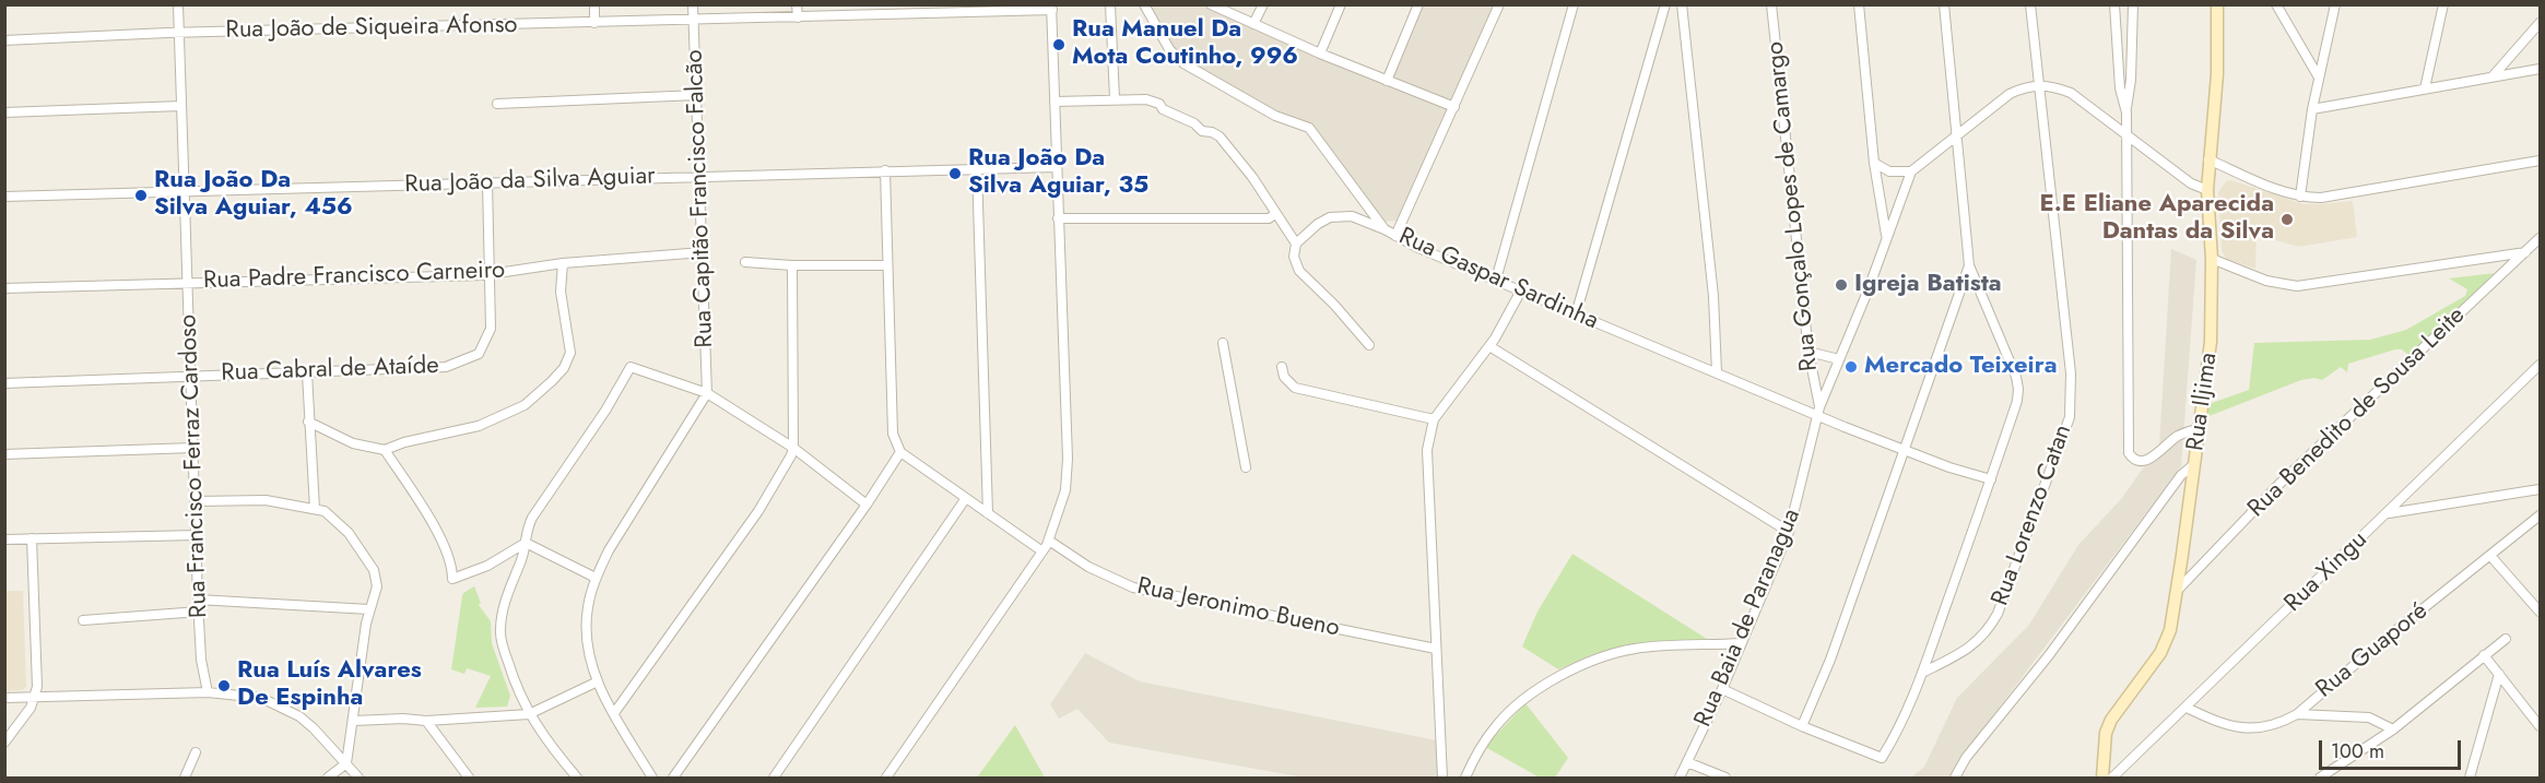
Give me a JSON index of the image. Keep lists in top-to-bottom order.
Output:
{
  "streets": {
    "main road": ["Rua Iljima"],
    "street": [
      "Rua João de Siqueira Afonso",
      "Rua João da Silva Aguiar",
      "Rua Capitão Francisco Falcão",
      "Rua Gonçalo Lopes de Camargo",
      "Rua Padre Francisco Carneiro",
      "Rua Gaspar Sardinha",
      "Rua Cabral de Ataíde",
      "Rua Benedito de Sousa Leite",
      "Rua Francisco Ferraz Cardoso",
      "Rua Lorenzo Catan",
      "Rua Xingu",
      "Rua Jeronimo Bueno",
      "Rua Baia de Paranagua",
      "Rua Guaporé"
    ]
  },
  "crossings": [
    ["Rua João de Siqueira Afonso", "Rua Capitão Francisco Falcão"],
    ["Rua João de Siqueira Afonso", "Rua Francisco Ferraz Cardoso"],
    ["Rua João da Silva Aguiar", "Rua Capitão Francisco Falcão"],
    ["Rua João da Silva Aguiar", "Rua Cabral de Ataíde"],
    ["Rua João da Silva Aguiar", "Rua Francisco Ferraz Cardoso"],
    ["Rua Capitão Francisco Falcão", "Rua Padre Francisco Carneiro"],
    ["Rua Gonçalo Lopes de Camargo", "Rua Gaspar Sardinha"],
    ["Rua Gonçalo Lopes de Camargo", "Rua Baia de Paranagua"],
    ["Rua Padre Francisco Carneiro", "Rua Cabral de Ataíde"],
    ["Rua Padre Francisco Carneiro", "Rua Francisco Ferraz Cardoso"],
    ["Rua Gaspar Sardinha", "Rua Baia de Paranagua"],
    ["Rua Cabral de Ataíde", "Rua Francisco Ferraz Cardoso"],
    ["Rua Iljima", "Rua Benedito de Sousa Leite"],
    ["Rua Xingu", "Rua Guaporé"]
  ],
  "places": [
    "Rua Manuel Da Mota Coutinho, 996",
    "Rua João Da Silva Aguiar, 35",
    "Rua João Da Silva Aguiar, 456",
    "E.E Eliane Aparecida Dantas da Silva",
    "Igreja Batista",
    "Mercado Teixeira",
    "Rua Luís Alvares De Espinha"
  ],
  "scale_bar": "100 m"
}
